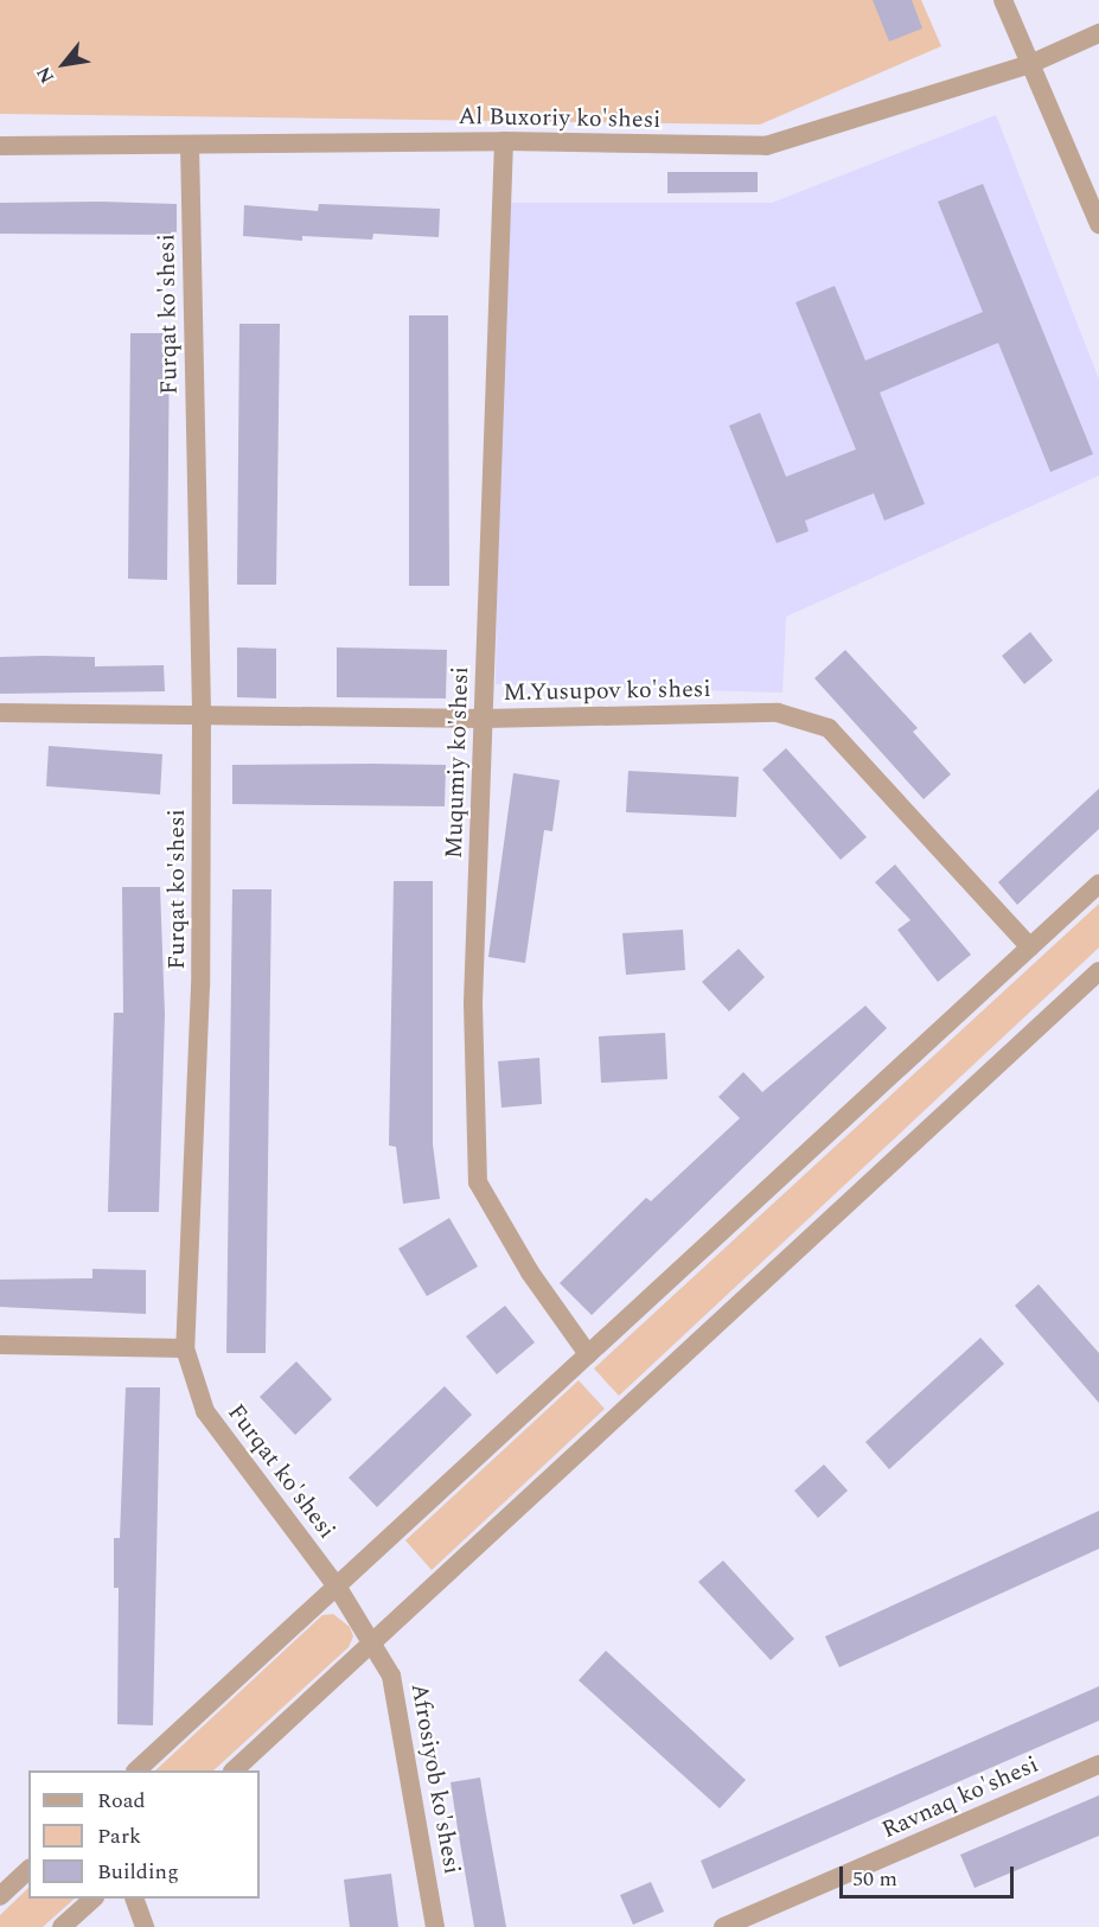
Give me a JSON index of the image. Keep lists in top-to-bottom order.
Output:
{
  "streets": {
    "street": [
      "Al Buxoriy ko'shesi",
      "Furqat ko'shesi",
      "M.Yusupov ko'shesi",
      "Muqumiy ko'shesi",
      "Afrosiyob ko'shesi",
      "Ravnaq ko'shesi"
    ]
  },
  "crossings": [
    ["Al Buxoriy ko'shesi", "Furqat ko'shesi"],
    ["Al Buxoriy ko'shesi", "Muqumiy ko'shesi"],
    ["Furqat ko'shesi", "M.Yusupov ko'shesi"],
    ["Furqat ko'shesi", "Afrosiyob ko'shesi"],
    ["M.Yusupov ko'shesi", "Muqumiy ko'shesi"]
  ],
  "legend": ["Road", "Park", "Building"],
  "scale_bar": "50 m",
  "north": "bottom left"
}
